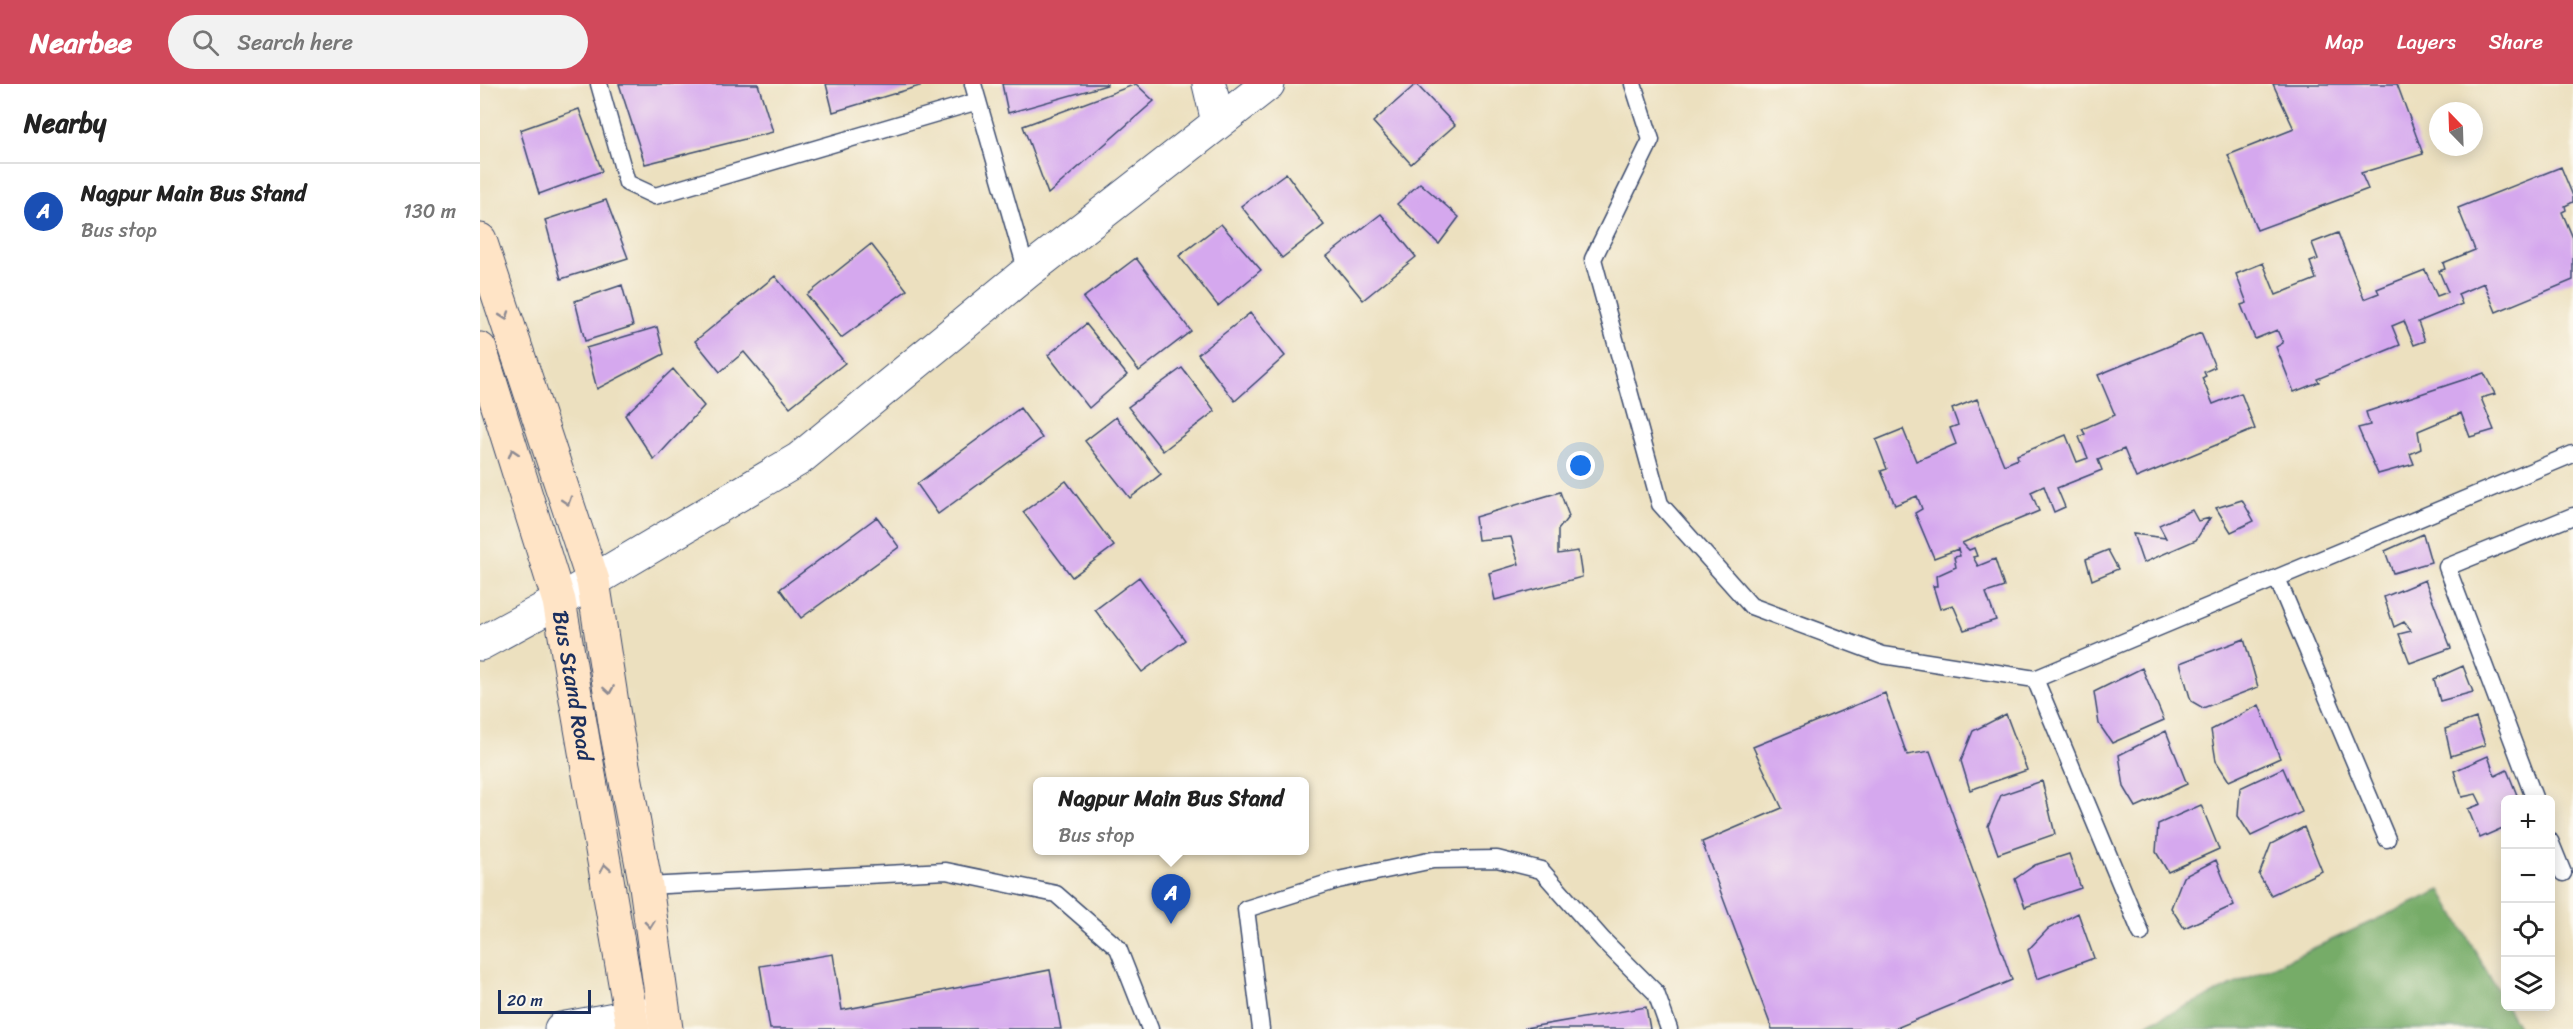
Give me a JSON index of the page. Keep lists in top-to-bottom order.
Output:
{
  "streets": {
    "main road": ["Bus Stand Road"]
  },
  "scale_bar": "20 m",
  "north": "top left",
  "page": {
    "header": "Nearbee",
    "search": "Search here",
    "nav": ["Map", "Layers", "Share"],
    "heading": "Nearby",
    "list": [
      {
        "mark": "A",
        "name": "Nagpur Main Bus Stand",
        "note": "Bus stop",
        "value": "130 m"
      }
    ],
    "popup": ["Nagpur Main Bus Stand", "Bus stop"],
    "map_buttons": ["+", "−"],
    "pins": "A",
    "scale": "20 m"
  }
}
